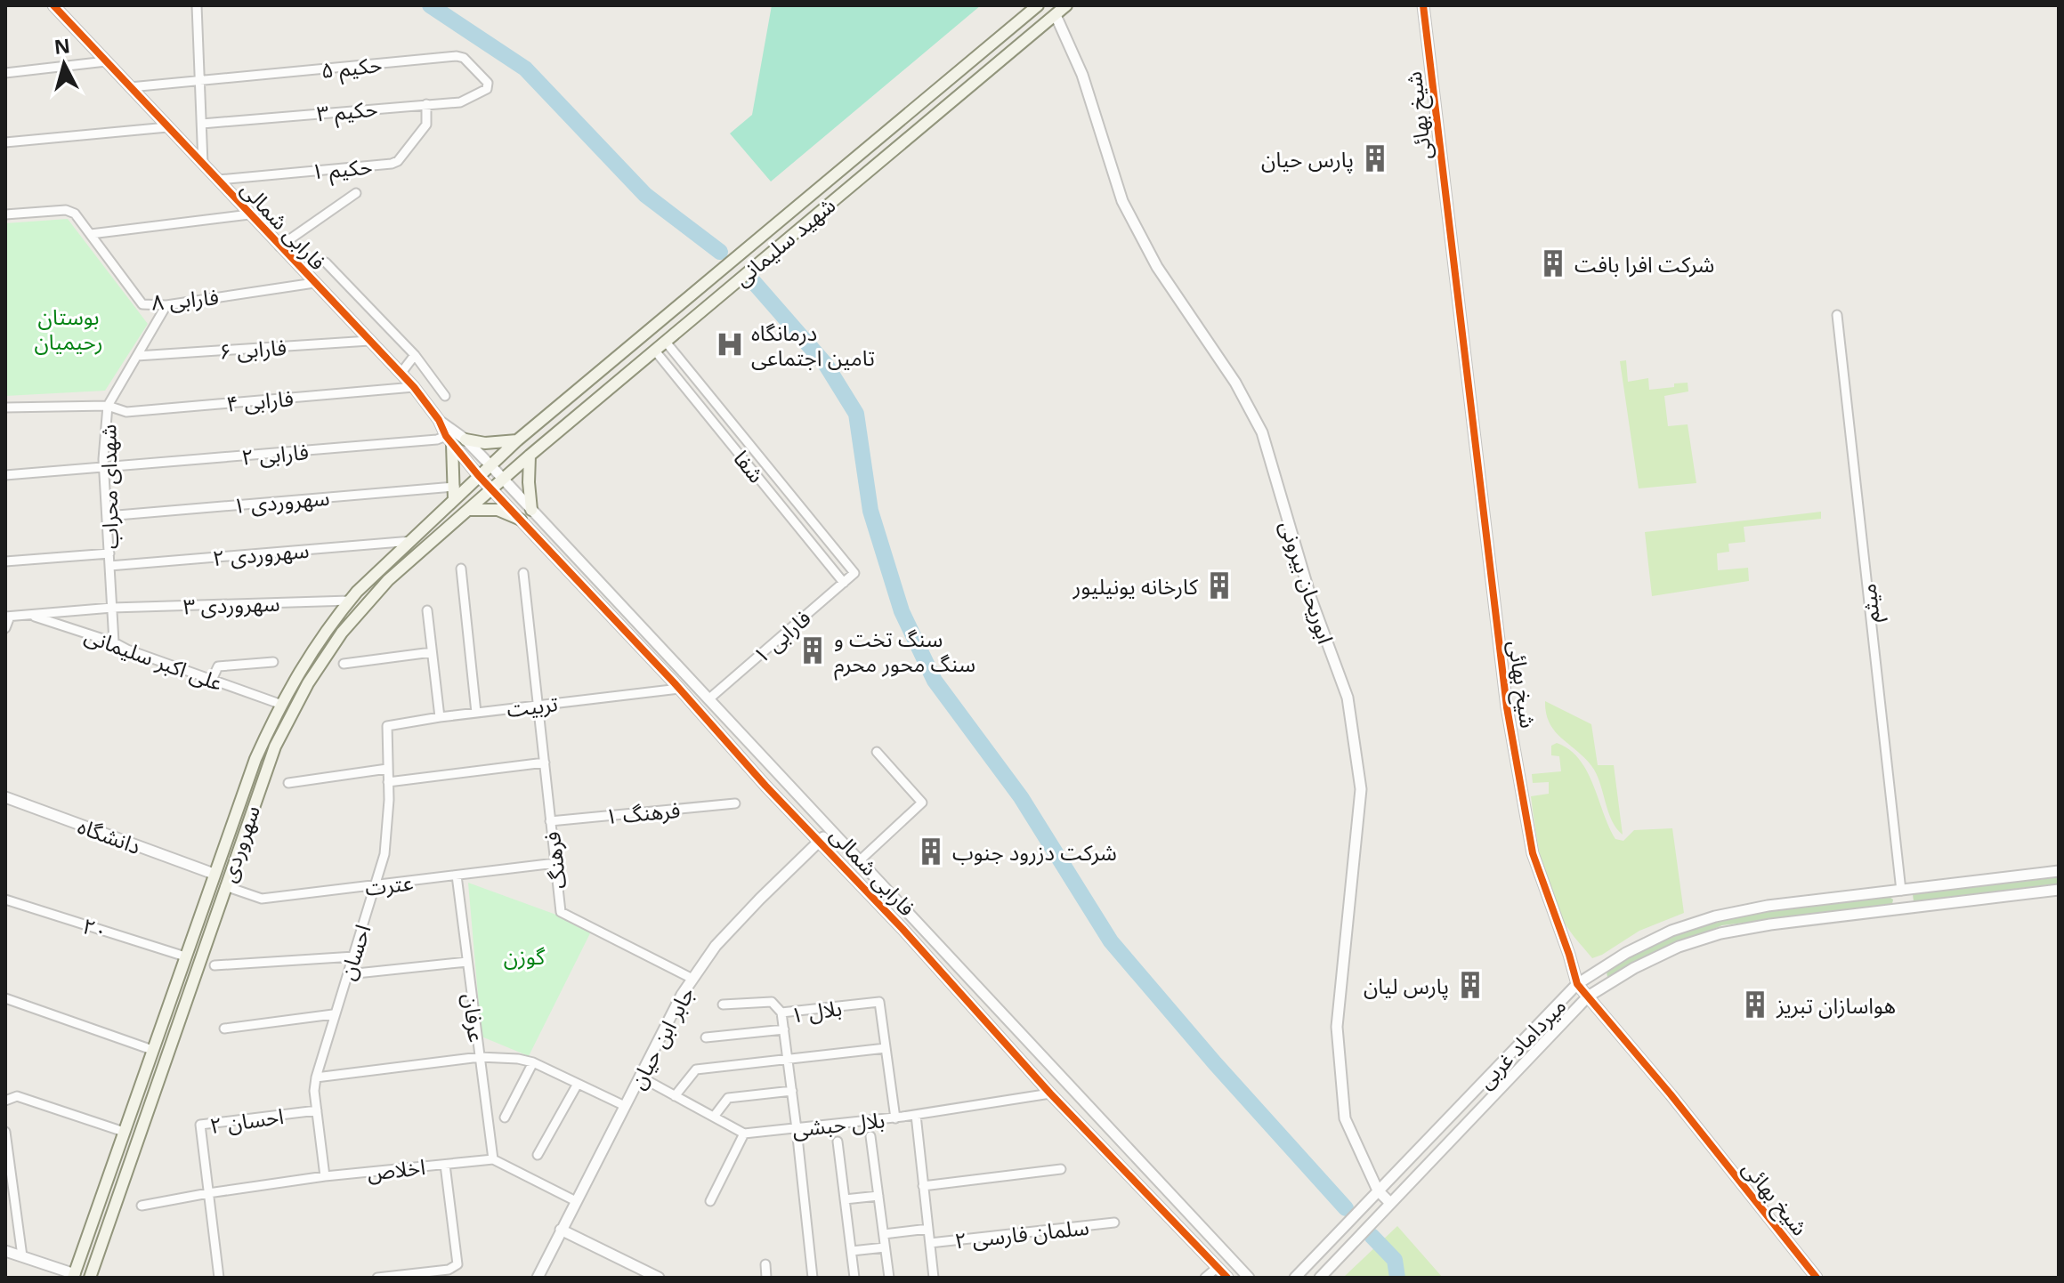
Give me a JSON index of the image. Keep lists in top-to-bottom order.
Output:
{
  "streets": {
    "main road": ["شهید سلیمانی", "سهروردی"],
    "street": [
      "حکیم ۵",
      "حکیم ۳",
      "شیخ بهائی",
      "حکیم ۱",
      "فارابی شمالی",
      "فارابی ۸",
      "فارابی ۶",
      "فارابی ۴",
      "فارابی ۲",
      "شفا",
      "شهدای محراب",
      "سهروردی ۱",
      "سهروردی ۲",
      "ابوریحان بیرونی",
      "میثم",
      "سهروردی ۳",
      "فارابی ۱",
      "علی اکبر سلیمانی",
      "تربیت",
      "فرهنگ ۱",
      "دانشگاه",
      "فرهنگ",
      "عترت",
      "۲۰",
      "احسان",
      "بلال ۱",
      "عرفان",
      "جابر ابن حیان",
      "میرداماد غربی",
      "احسان ۲",
      "بلال حبشی",
      "اخلاص",
      "سلمان فارسی ۲"
    ]
  },
  "crossings": [
    ["حکیم ۵", "حکیم ۳"],
    ["حکیم ۵", "فارابی شمالی"],
    ["حکیم ۳", "حکیم ۱"],
    ["شیخ بهائی", "میرداماد غربی"],
    ["حکیم ۱", "فارابی شمالی"],
    ["فارابی شمالی", "شهید سلیمانی"],
    ["فارابی شمالی", "فارابی ۸"],
    ["فارابی شمالی", "فارابی ۶"],
    ["فارابی شمالی", "فارابی ۴"],
    ["فارابی شمالی", "فارابی ۲"],
    ["فارابی شمالی", "فارابی ۱"],
    ["فارابی شمالی", "تربیت"],
    ["فارابی شمالی", "سهروردی"],
    ["فارابی شمالی", "جابر ابن حیان"],
    ["فارابی شمالی", "بلال حبشی"],
    ["شهید سلیمانی", "شفا"],
    ["شهید سلیمانی", "ابوریحان بیرونی"],
    ["شهید سلیمانی", "سهروردی"],
    ["فارابی ۸", "شهدای محراب"],
    ["فارابی ۶", "شهدای محراب"],
    ["فارابی ۴", "شهدای محراب"],
    ["فارابی ۲", "شهدای محراب"],
    ["شفا", "فارابی ۱"],
    ["شهدای محراب", "سهروردی ۱"],
    ["شهدای محراب", "سهروردی ۲"],
    ["شهدای محراب", "سهروردی ۳"],
    ["شهدای محراب", "علی اکبر سلیمانی"],
    ["سهروردی ۲", "سهروردی"],
    ["ابوریحان بیرونی", "میرداماد غربی"],
    ["میثم", "میرداماد غربی"],
    ["سهروردی ۳", "علی اکبر سلیمانی"],
    ["سهروردی ۳", "سهروردی"],
    ["علی اکبر سلیمانی", "سهروردی"],
    ["تربیت", "فرهنگ"],
    ["تربیت", "احسان"],
    ["فرهنگ ۱", "فرهنگ"],
    ["دانشگاه", "سهروردی"],
    ["سهروردی", "عترت"],
    ["سهروردی", "۲۰"],
    ["فرهنگ", "عترت"],
    ["فرهنگ", "جابر ابن حیان"],
    ["عترت", "احسان"],
    ["عترت", "عرفان"],
    ["احسان", "احسان ۲"],
    ["احسان", "اخلاص"],
    ["بلال ۱", "بلال حبشی"],
    ["عرفان", "اخلاص"],
    ["احسان ۲", "اخلاص"]
  ],
  "parks": ["بوستان رحیمیان", "گوزن"],
  "places": {
    "building": [
      "پارس حیان",
      "شرکت افرا بافت",
      "کارخانه یونیلیور",
      "سنگ تخت و سنگ محور محرم",
      "شرکت دزرود جنوب",
      "پارس لیان",
      "هواسازان تبریز"
    ],
    "hospital": ["درمانگاه تامین اجتماعی"]
  },
  "north": "top"
}
